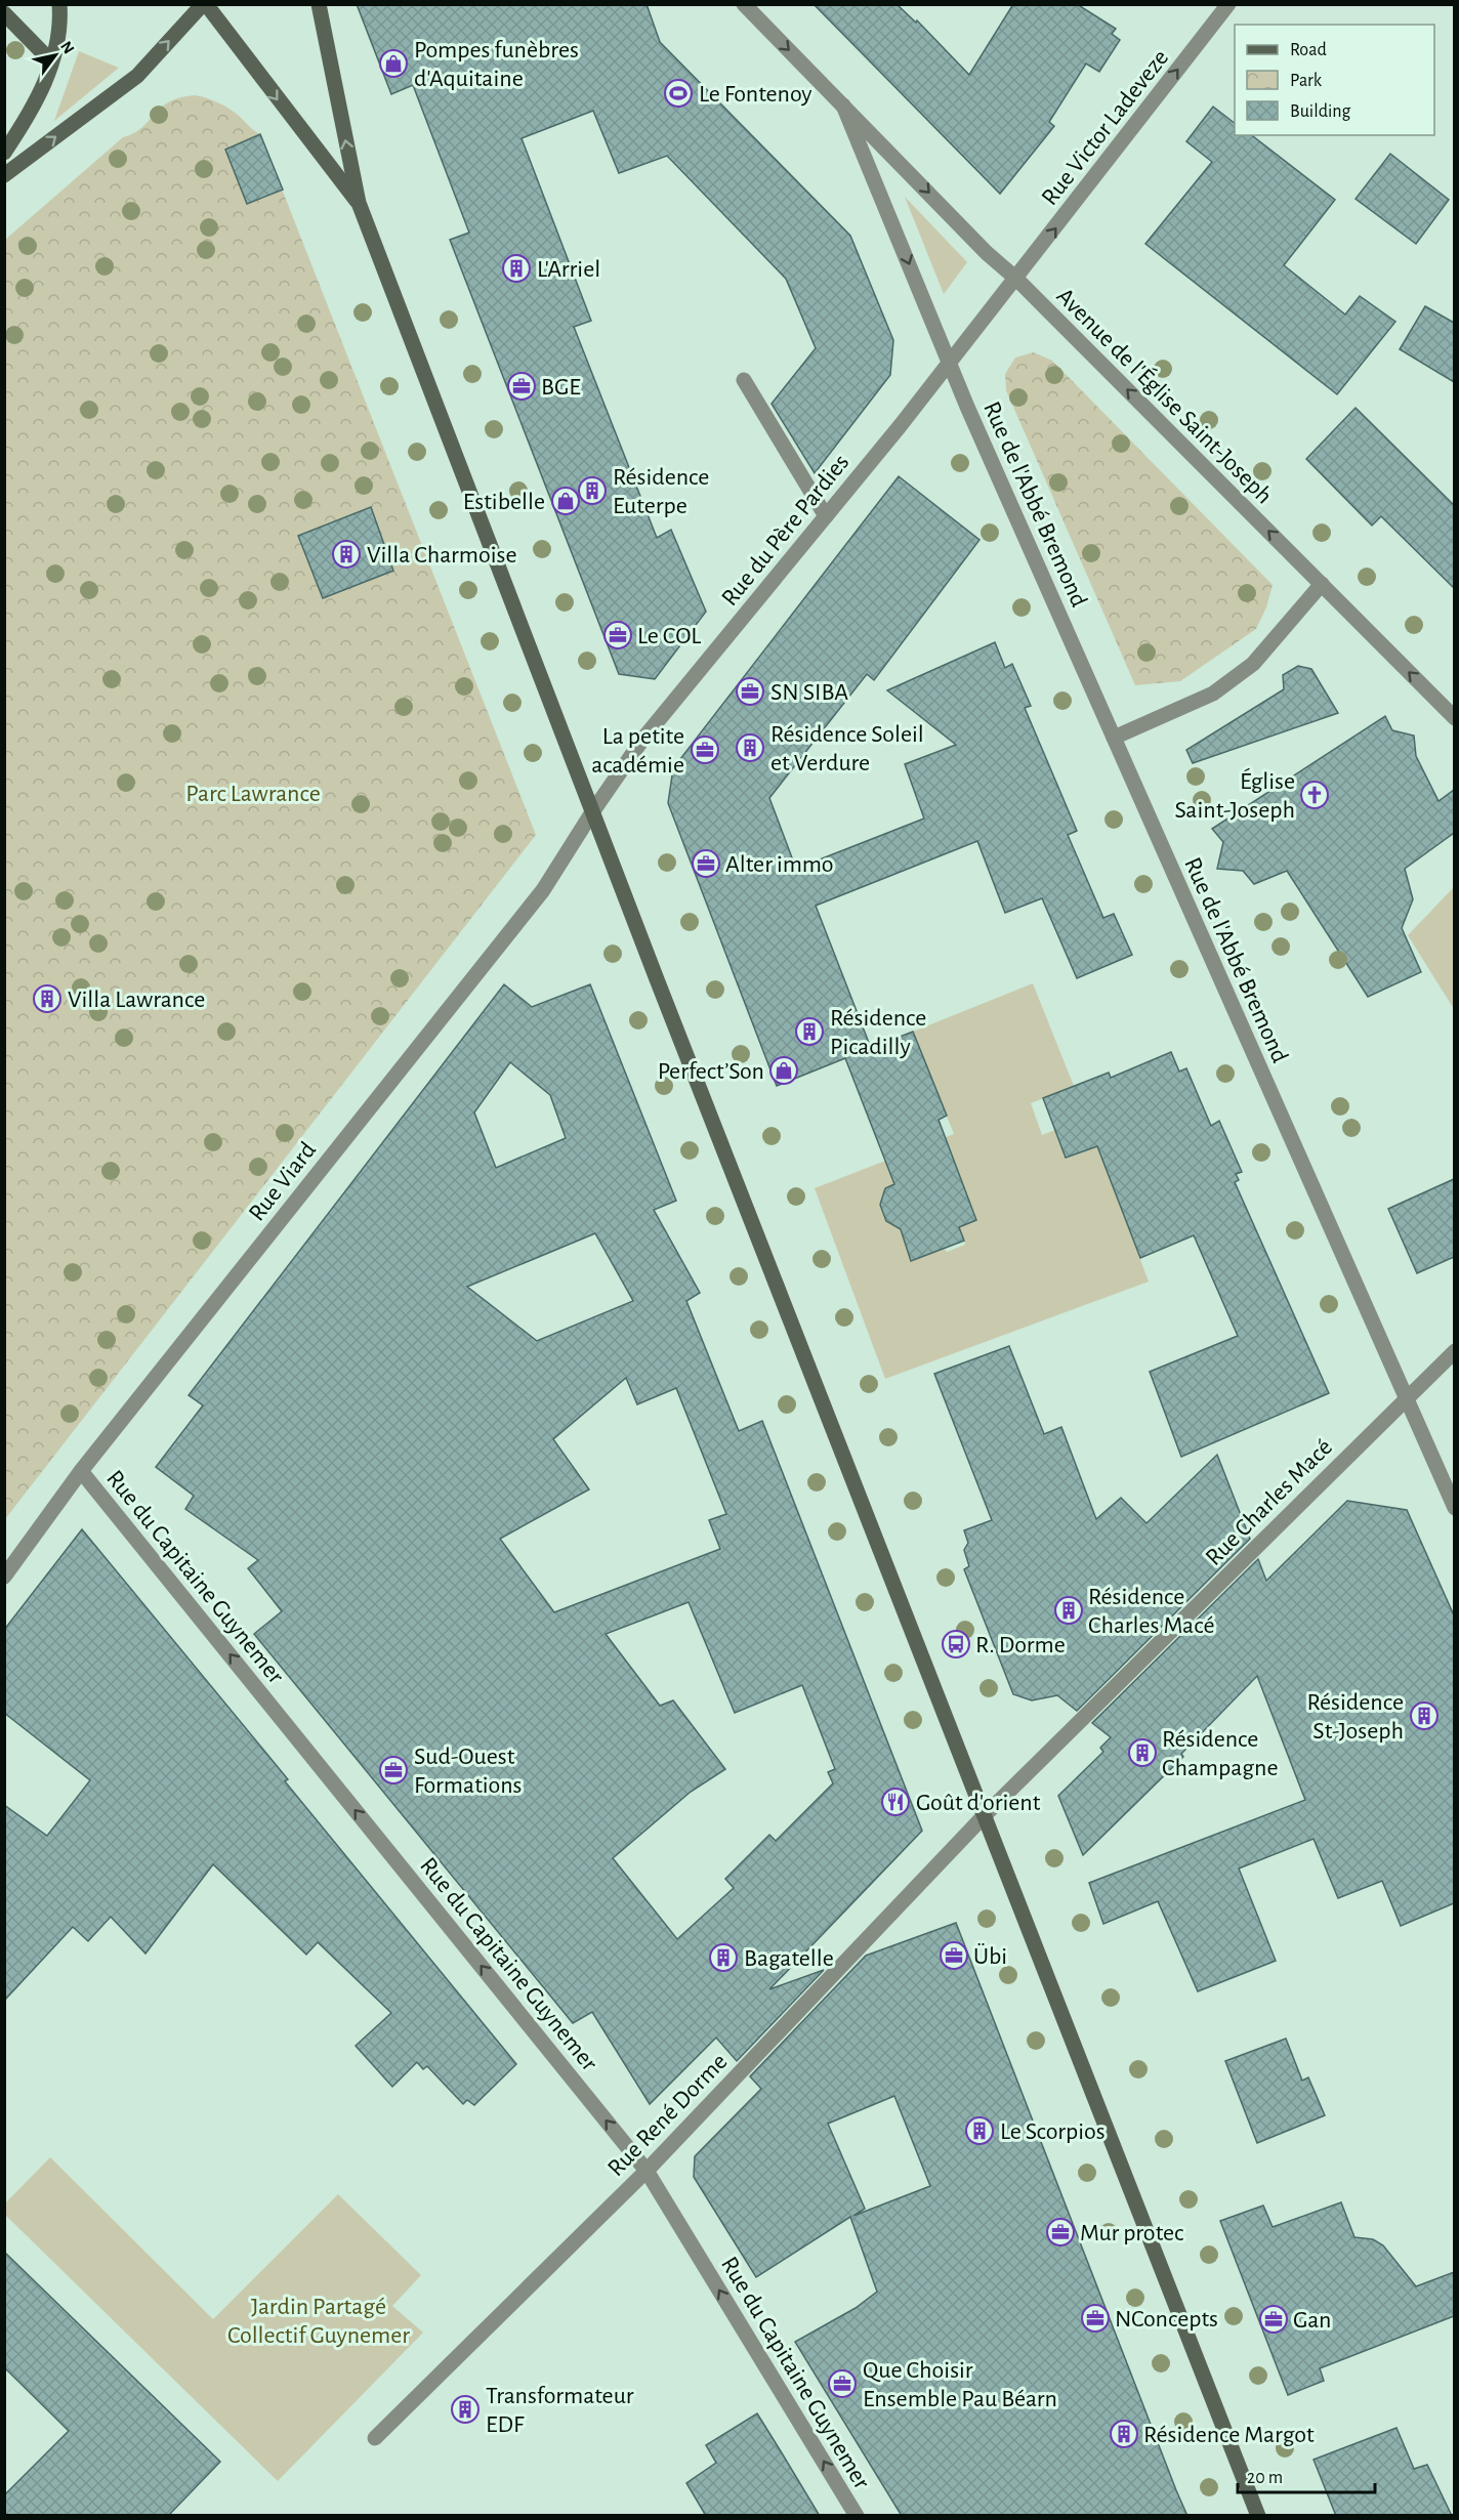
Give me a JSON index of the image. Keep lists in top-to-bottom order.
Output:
{
  "streets": {
    "street": [
      "Rue Victor Ladeveze",
      "Avenue de l'Église Saint-Joseph",
      "Rue de l'Abbé Bremond",
      "Rue du Père Pardies",
      "Rue Viard",
      "Rue Charles Macé",
      "Rue du Capitaine Guynemer",
      "Rue René Dorme"
    ]
  },
  "crossings": [
    ["Rue Victor Ladeveze", "Avenue de l'Église Saint-Joseph"],
    ["Rue Victor Ladeveze", "Rue du Père Pardies"],
    ["Avenue de l'Église Saint-Joseph", "Rue de l'Abbé Bremond"],
    ["Avenue de l'Église Saint-Joseph", "Rue du Père Pardies"],
    ["Rue de l'Abbé Bremond", "Rue du Père Pardies"],
    ["Rue de l'Abbé Bremond", "Rue Charles Macé"],
    ["Rue du Père Pardies", "Rue Viard"],
    ["Rue Viard", "Rue du Capitaine Guynemer"],
    ["Rue Charles Macé", "Rue René Dorme"],
    ["Rue du Capitaine Guynemer", "Rue René Dorme"]
  ],
  "one_way": ["Rue Victor Ladeveze", "Rue du Capitaine Guynemer"],
  "parks": ["Parc Lawrance", "Jardin Partagé Collectif Guynemer"],
  "places": {
    "shop": ["Pompes funèbres d'Aquitaine", "Estibelle", "Perfect’Son"],
    "sports": ["Le Fontenoy"],
    "building": [
      "L'Arriel",
      "Résidence Euterpe",
      "Villa Charmoise",
      "Résidence Soleil et Verdure",
      "Villa Lawrance",
      "Résidence Picadilly",
      "Résidence Charles Macé",
      "Résidence St-Joseph",
      "Résidence Champagne",
      "Bagatelle",
      "Le Scorpios",
      "Transformateur EDF",
      "Résidence Margot"
    ],
    "office": [
      "BGE",
      "Le COL",
      "SN SIBA",
      "La petite académie",
      "Alter immo",
      "Sud-Ouest Formations",
      "Übi",
      "Mur protec",
      "NConcepts",
      "Gan",
      "Que Choisir Ensemble Pau Béarn"
    ],
    "church": ["Église Saint-Joseph"],
    "bus stop": ["R. Dorme"],
    "restaurant": ["Goût d'orient"]
  },
  "legend": ["Road", "Park", "Building"],
  "scale_bar": "20 m",
  "north": "top right"
}
